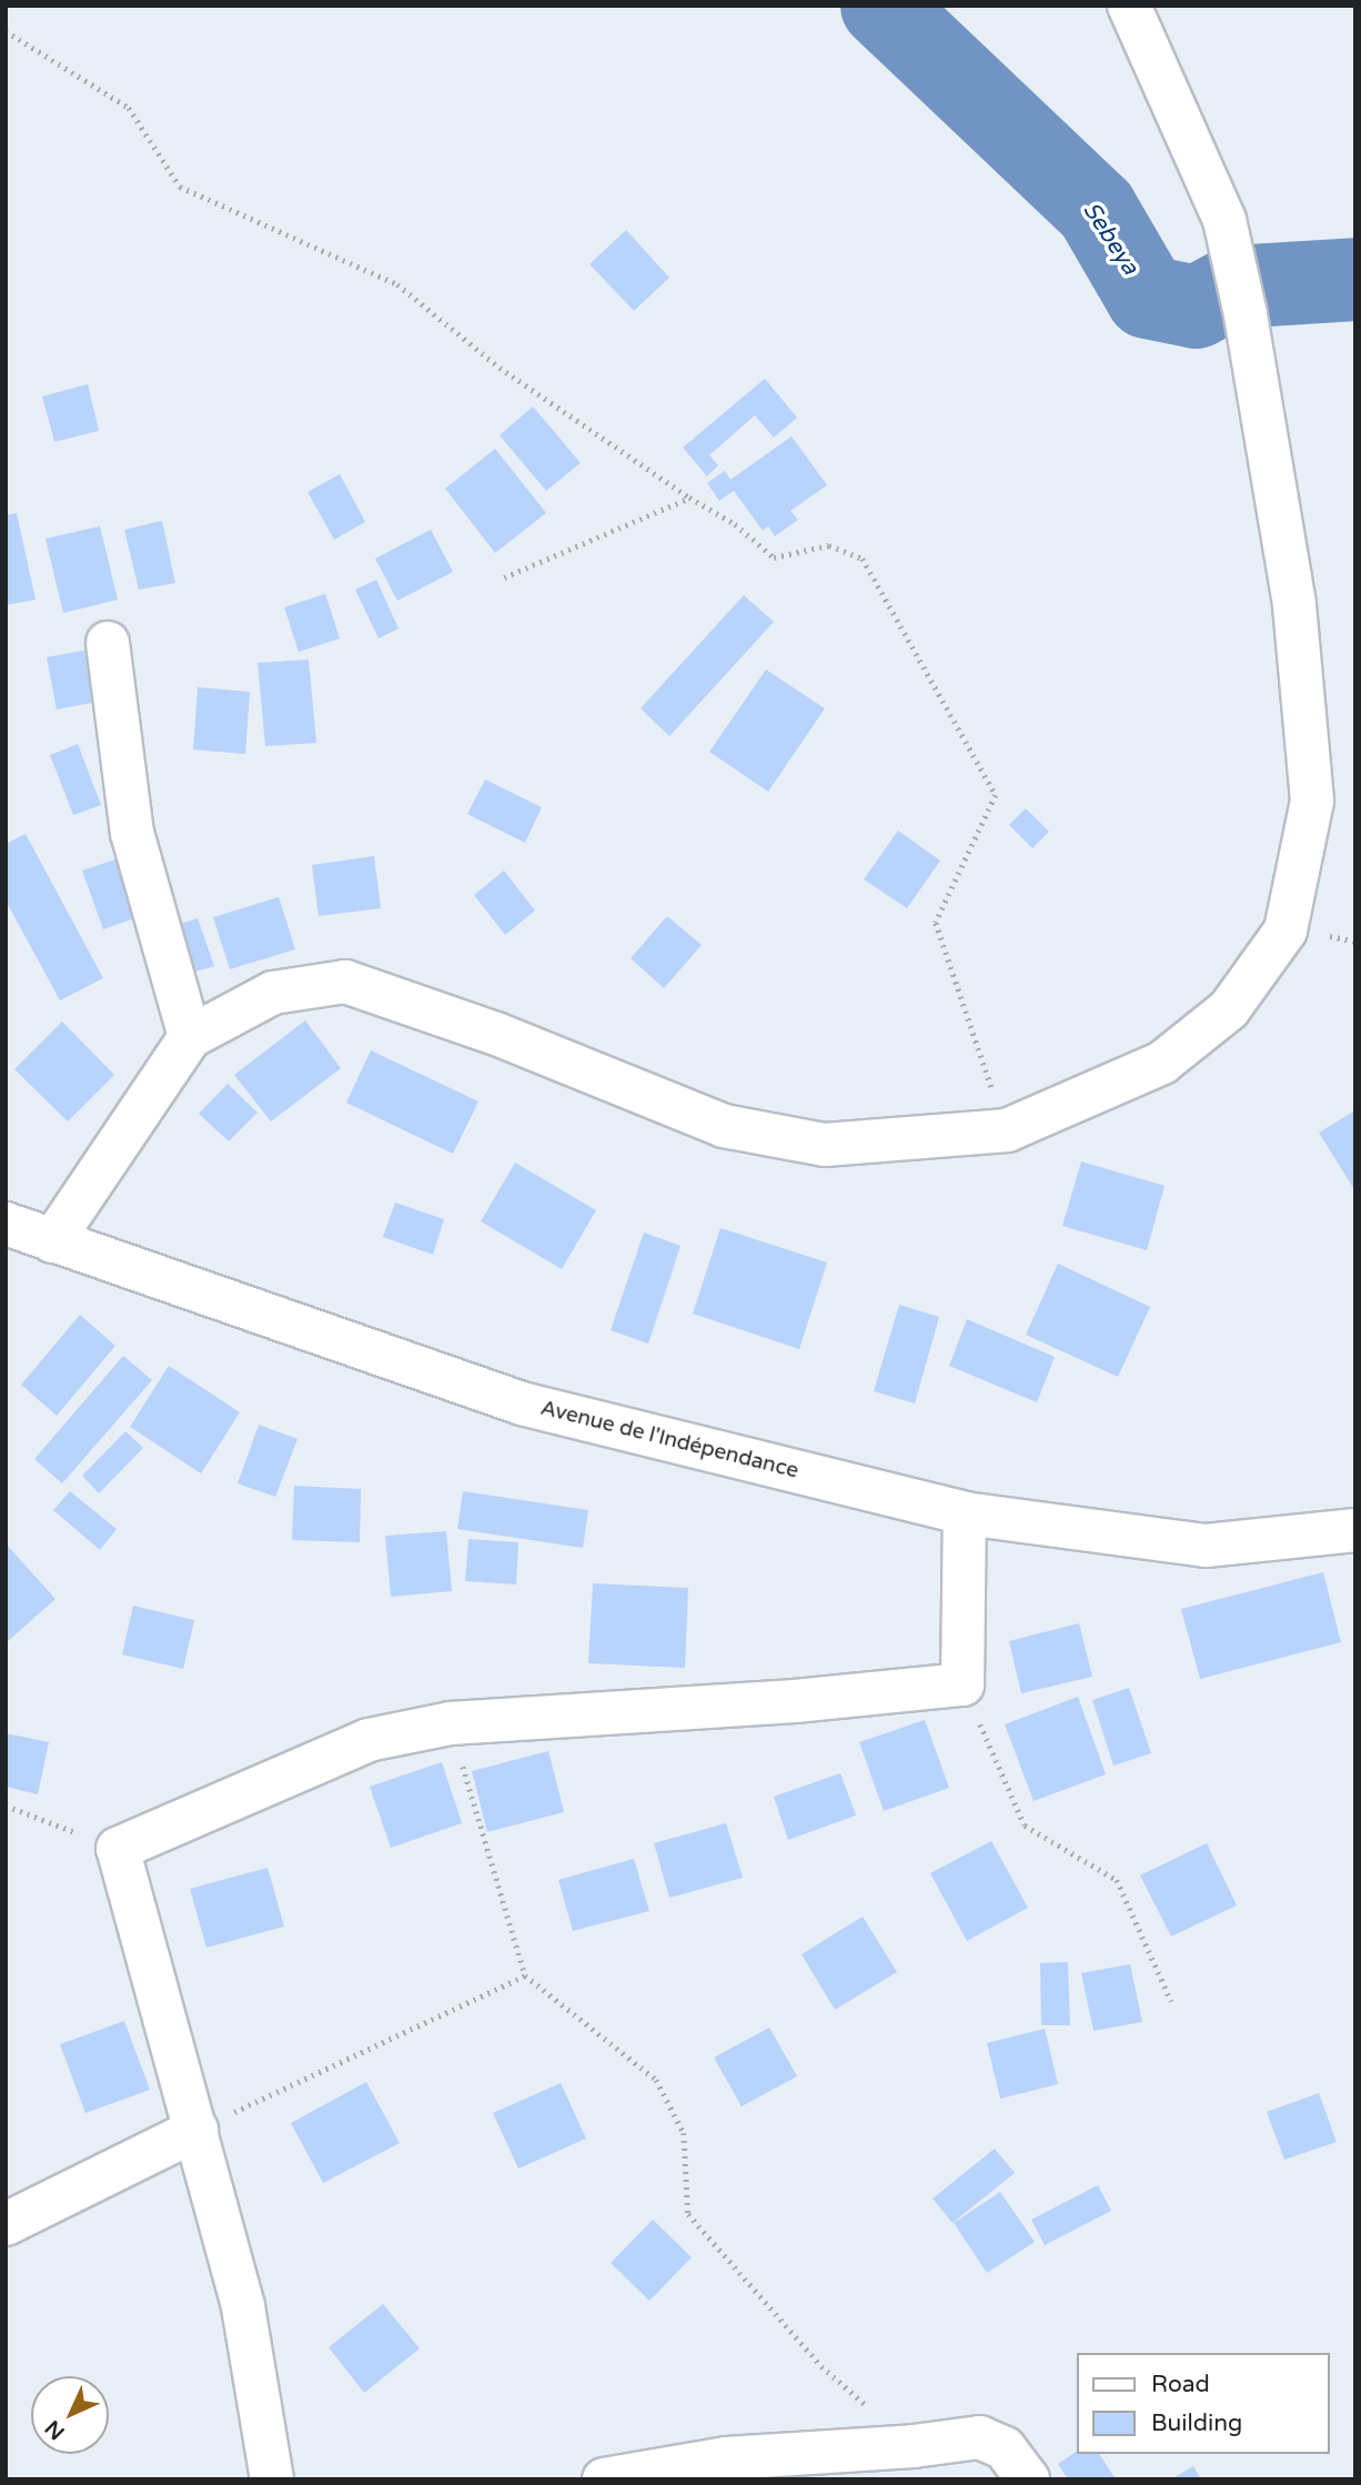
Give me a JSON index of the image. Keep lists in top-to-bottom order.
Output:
{
  "streets": {
    "main road": ["Avenue de l'Indépendance"]
  },
  "water": ["Sebeya"],
  "legend": ["Road", "Building"],
  "north": "bottom left"
}
